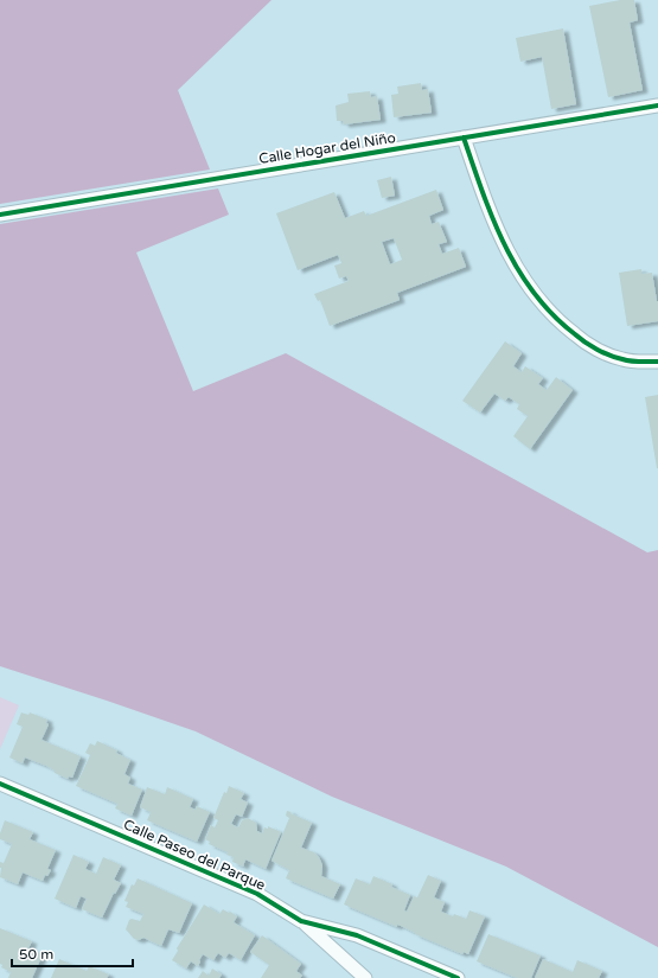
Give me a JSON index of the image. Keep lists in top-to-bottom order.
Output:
{
  "streets": {
    "street": ["Calle Hogar del Niño", "Calle Paseo del Parque"]
  },
  "scale_bar": "50 m"
}
